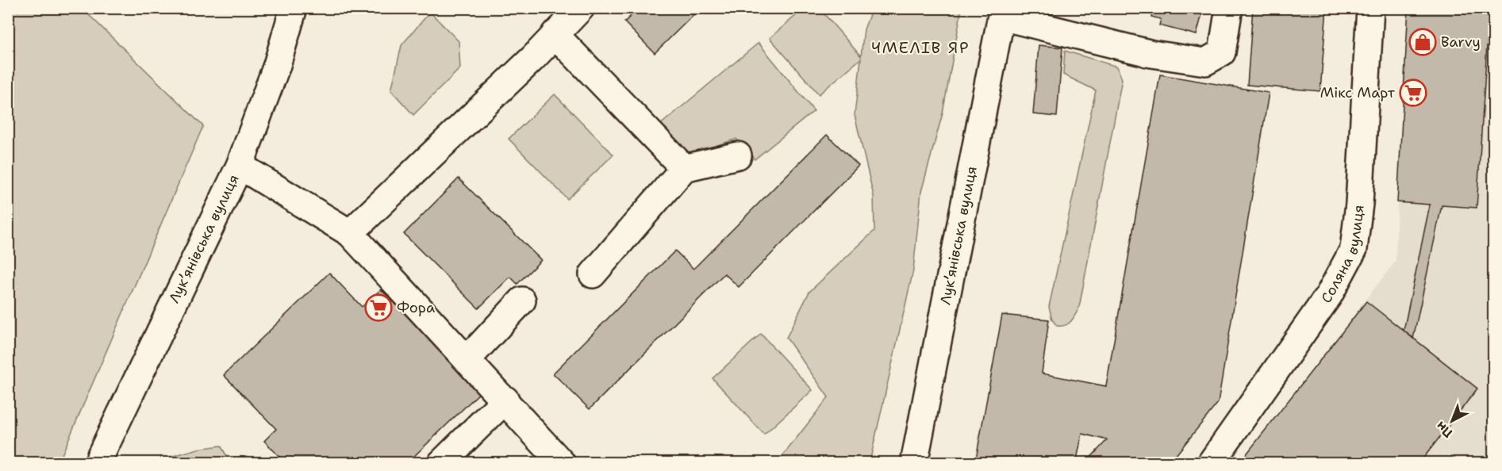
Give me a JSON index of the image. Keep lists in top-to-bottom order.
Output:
{
  "streets": {
    "street": ["Лукʼянівська вулиця", "Соляна вулиця"]
  },
  "districts": ["ЧМЕЛІВ ЯР"],
  "places": {
    "shop": ["Barvy"],
    "supermarket": ["Мікс Март", "Фора"]
  },
  "north": "bottom left"
}
